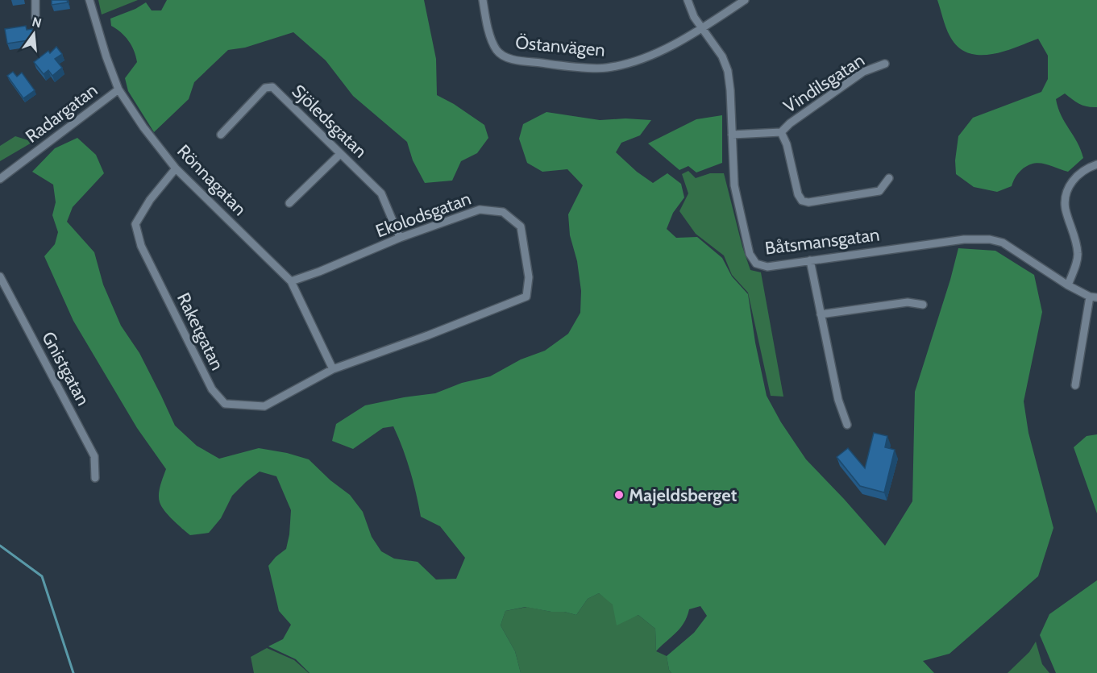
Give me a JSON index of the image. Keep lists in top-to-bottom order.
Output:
{
  "streets": {
    "street": [
      "Östanvägen",
      "Vindilsgatan",
      "Radargatan",
      "Sjöledsgatan",
      "Rönnagatan",
      "Ekolodsgatan",
      "Båtsmansgatan",
      "Raketgatan",
      "Gnistgatan"
    ]
  },
  "crossings": [
    ["Östanvägen", "Båtsmansgatan"],
    ["Vindilsgatan", "Båtsmansgatan"],
    ["Radargatan", "Rönnagatan"],
    ["Sjöledsgatan", "Ekolodsgatan"],
    ["Rönnagatan", "Ekolodsgatan"],
    ["Rönnagatan", "Raketgatan"],
    ["Ekolodsgatan", "Raketgatan"]
  ],
  "places": ["Majeldsberget"],
  "north": "top"
}
